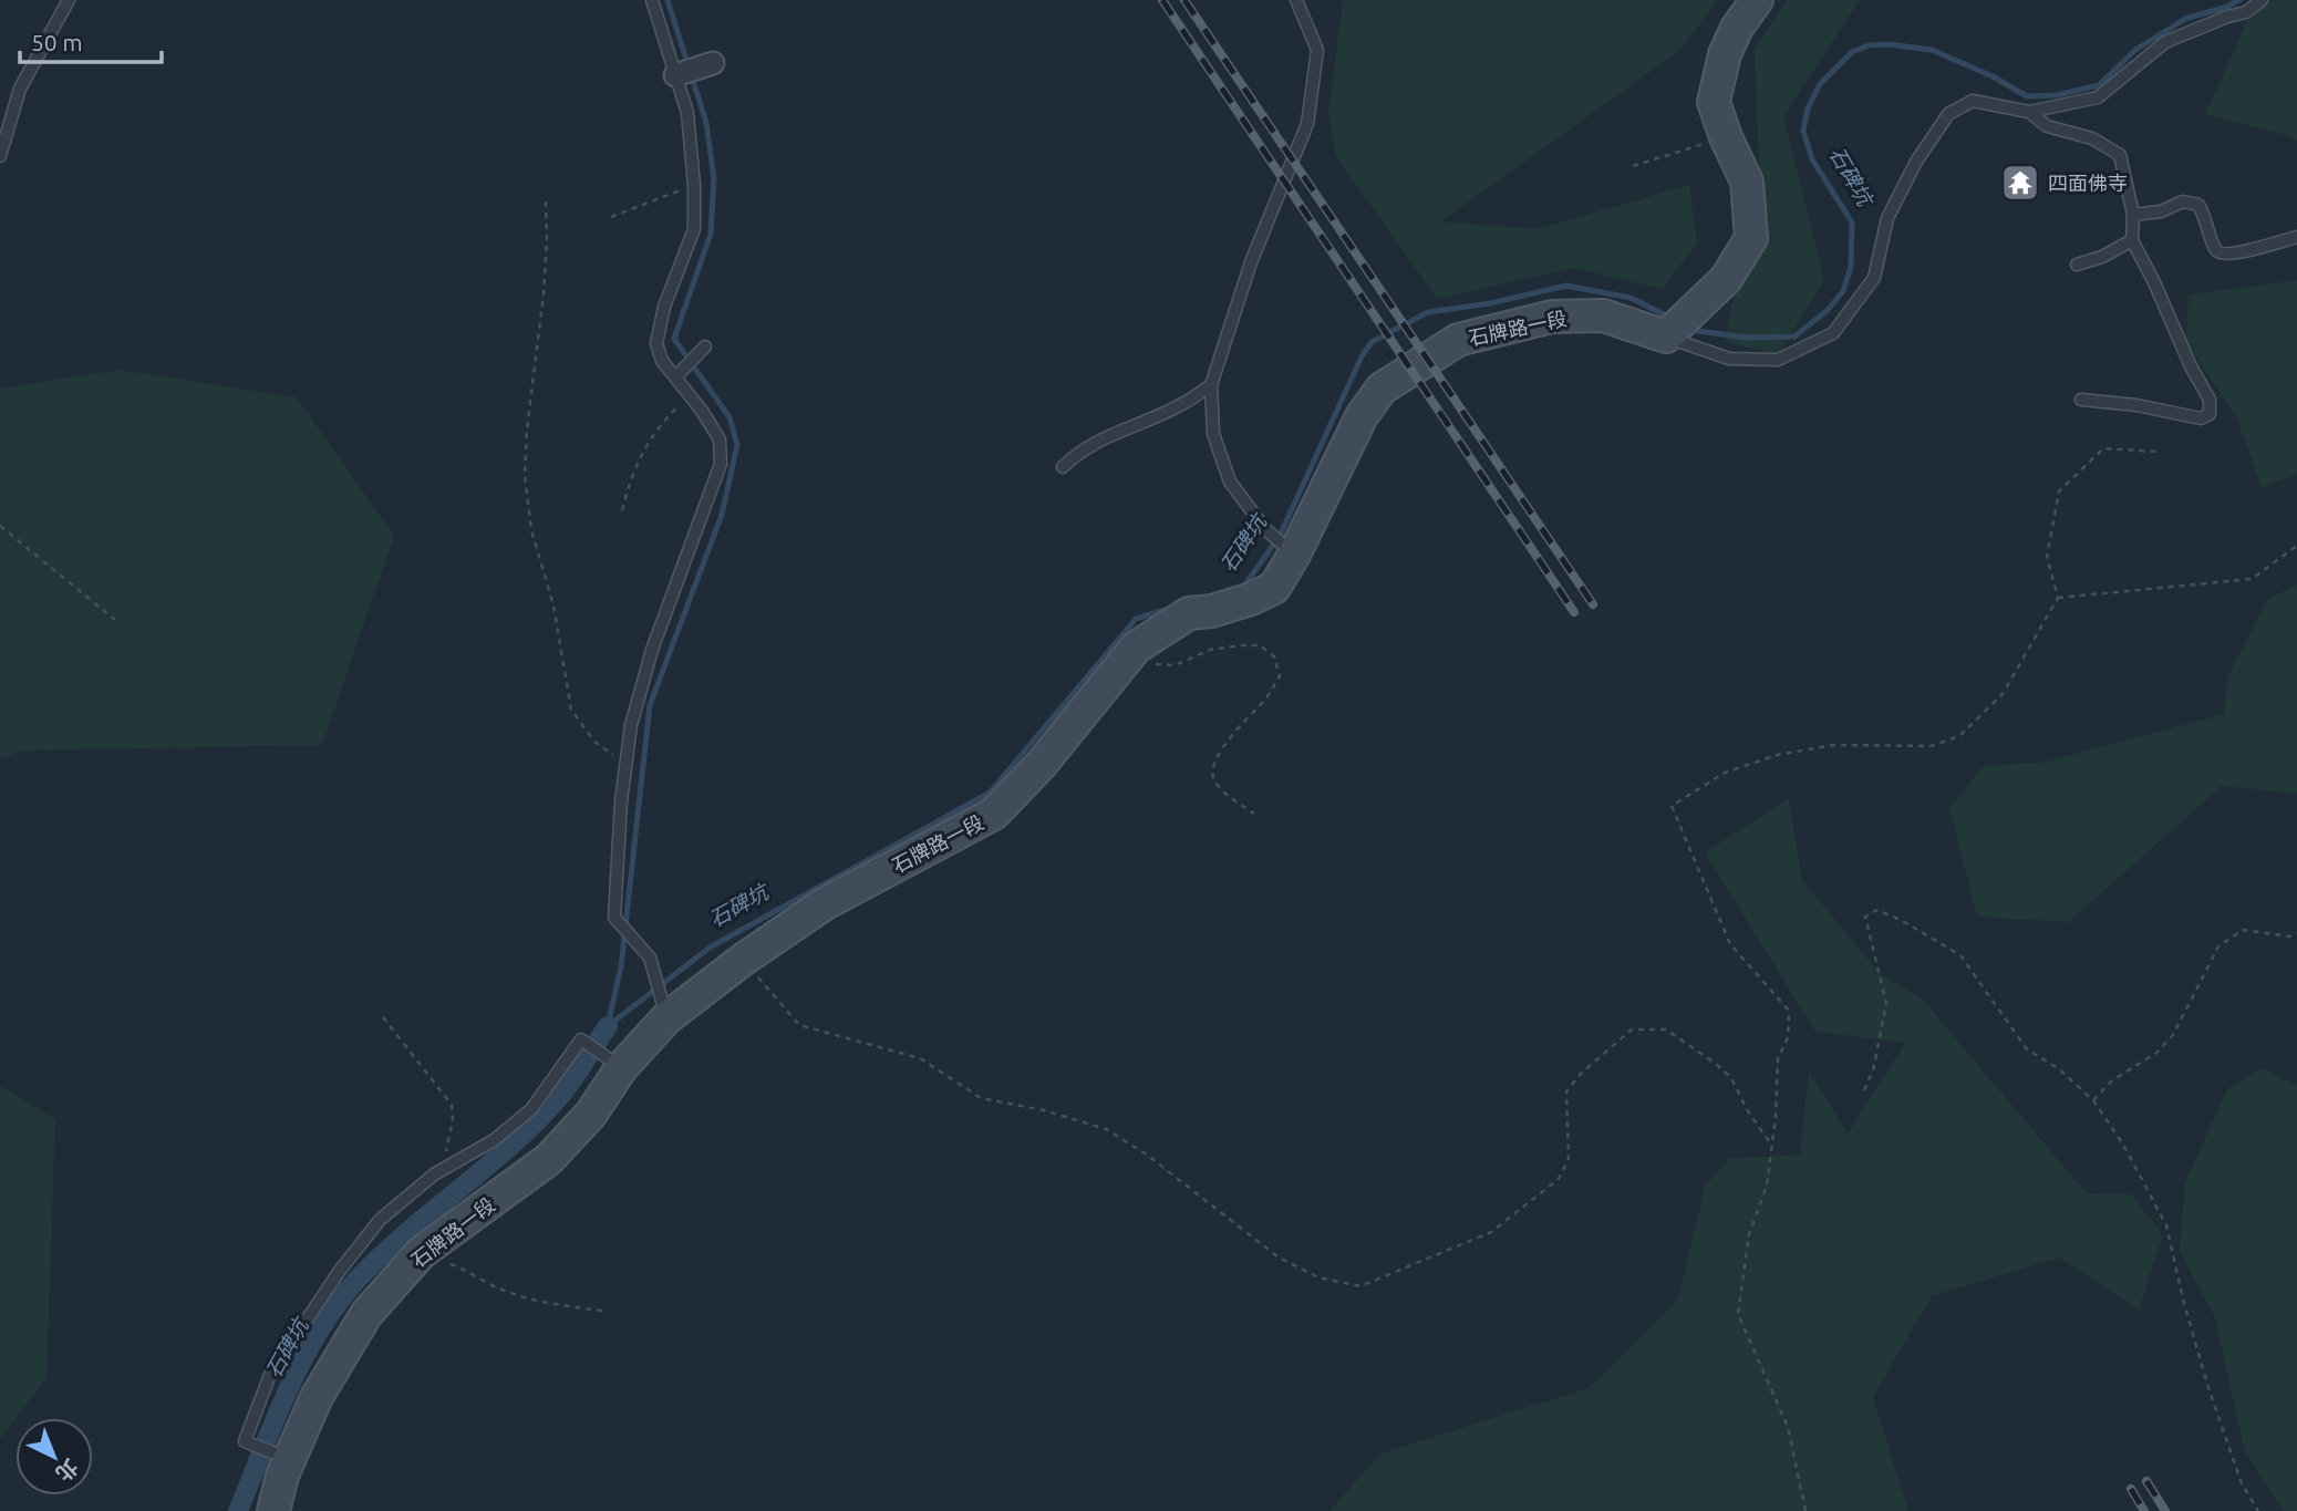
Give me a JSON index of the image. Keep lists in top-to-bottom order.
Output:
{
  "streets": {
    "street": ["石牌路一段"]
  },
  "water": ["石碑坑"],
  "places": {
    "temple": ["四面佛寺"]
  },
  "scale_bar": "50 m",
  "north": "bottom right"
}
